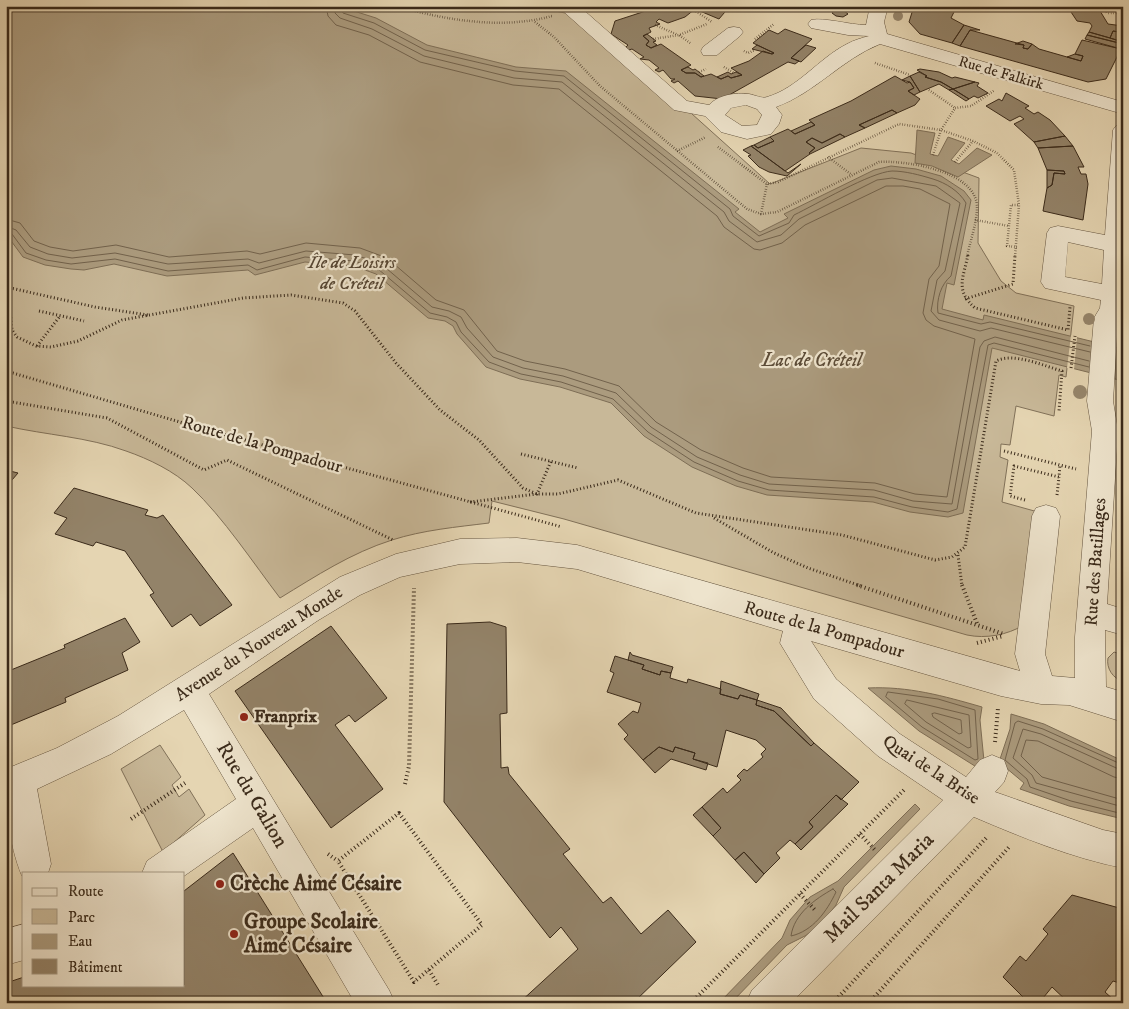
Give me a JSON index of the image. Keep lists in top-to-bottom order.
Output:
{
  "streets": {
    "street": [
      "Rue de Falkirk",
      "Route de la Pompadour",
      "Rue des Batillages",
      "Avenue du Nouveau Monde",
      "Quai de la Brise",
      "Rue du Galion",
      "Mail Santa Maria"
    ]
  },
  "crossings": [
    ["Route de la Pompadour", "Rue des Batillages"],
    ["Route de la Pompadour", "Avenue du Nouveau Monde"],
    ["Route de la Pompadour", "Quai de la Brise"],
    ["Avenue du Nouveau Monde", "Rue du Galion"],
    ["Quai de la Brise", "Mail Santa Maria"]
  ],
  "water": ["Lac de Créteil"],
  "parks": ["Île de Loisirs de Créteil"],
  "places": ["Franprix", "Crèche Aimé Césaire", "Groupe Scolaire Aimé Césaire"],
  "legend": [
    "Route",
    "Parc",
    "Eau",
    "Bâtiment"
  ]
}
